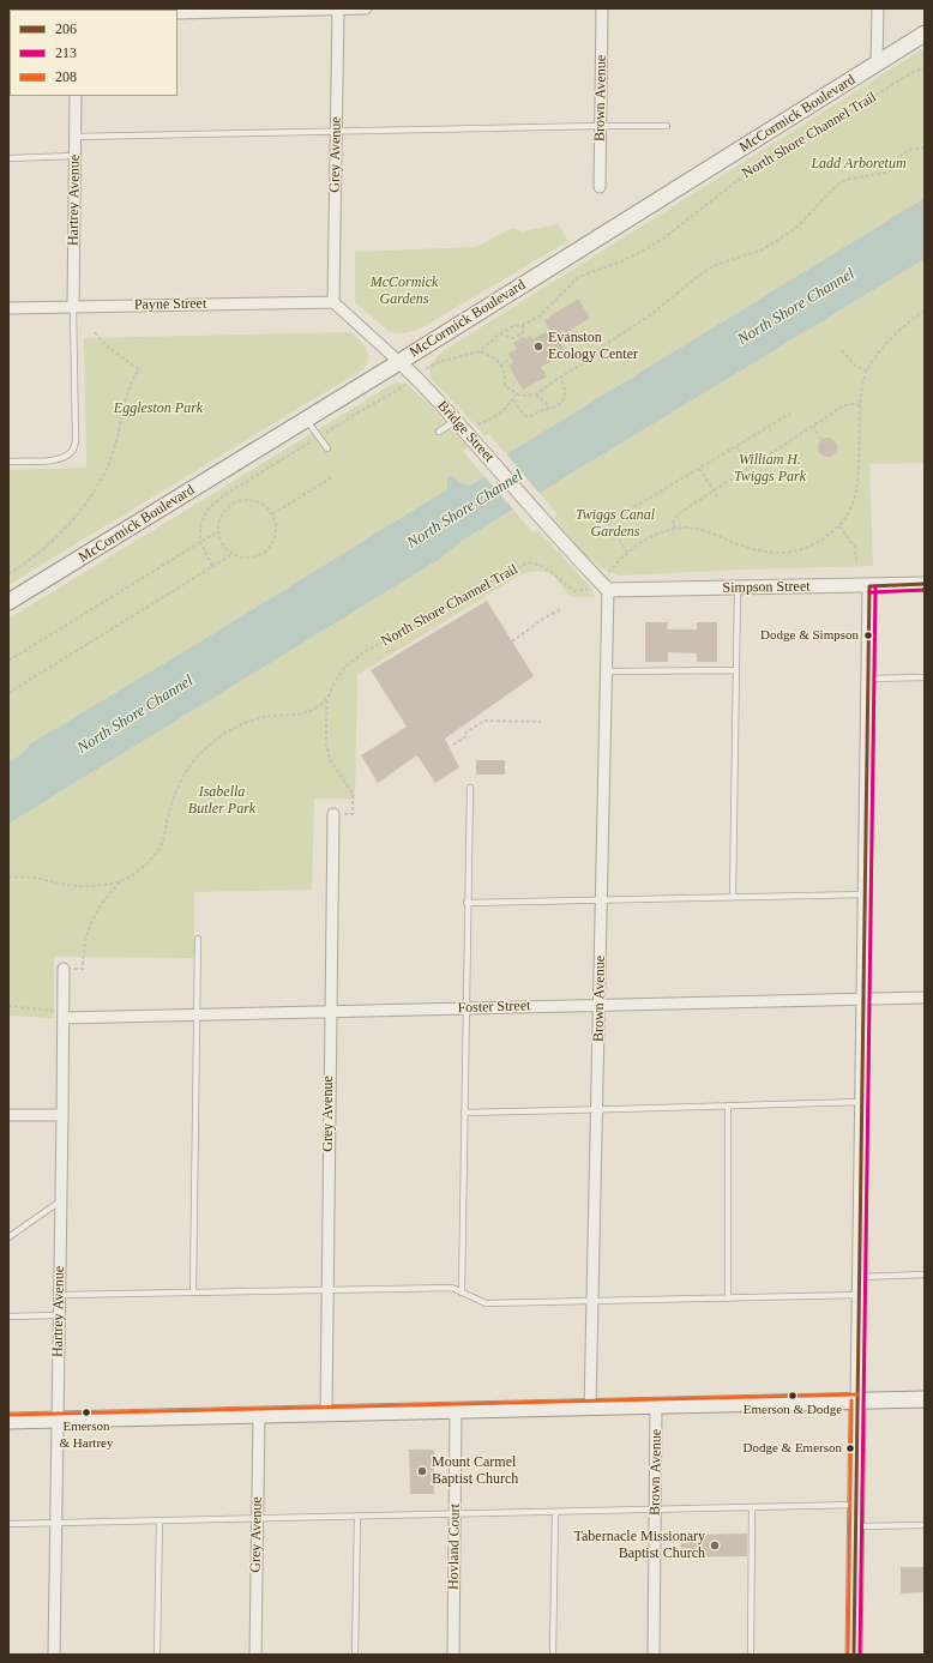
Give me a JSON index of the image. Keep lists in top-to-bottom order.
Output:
{
  "streets": {
    "main road": ["McCormick Boulevard"],
    "street": [
      "Brown Avenue",
      "Grey Avenue",
      "Hartrey Avenue",
      "Payne Street",
      "Bridge Street",
      "Simpson Street",
      "Foster Street",
      "Hovland Court"
    ],
    "path": ["North Shore Channel Trail"]
  },
  "crossings": [
    ["Brown Avenue", "Bridge Street"],
    ["Brown Avenue", "Simpson Street"],
    ["Brown Avenue", "Foster Street"],
    ["McCormick Boulevard", "Bridge Street"],
    ["North Shore Channel Trail", "Grey Avenue"],
    ["Grey Avenue", "Payne Street"],
    ["Grey Avenue", "Bridge Street"],
    ["Grey Avenue", "Foster Street"],
    ["Hartrey Avenue", "Payne Street"],
    ["Hartrey Avenue", "Foster Street"],
    ["Payne Street", "Bridge Street"],
    ["Bridge Street", "Simpson Street"]
  ],
  "water": ["North Shore Channel"],
  "parks": [
    "Ladd Arboretum",
    "McCormick Gardens",
    "Eggleston Park",
    "William H. Twiggs Park",
    "Twiggs Canal Gardens",
    "Isabella Butler Park"
  ],
  "places": [
    "Evanston Ecology Center",
    "Dodge & Simpson",
    "Emerson & Dodge",
    "Emerson & Hartrey",
    "Dodge & Emerson",
    "Mount Carmel Baptist Church",
    "Tabernacle Missionary Baptist Church"
  ],
  "lines": ["transit line 206", "transit line 213", "transit line 208"],
  "legend": ["206", "213", "208"]
}
